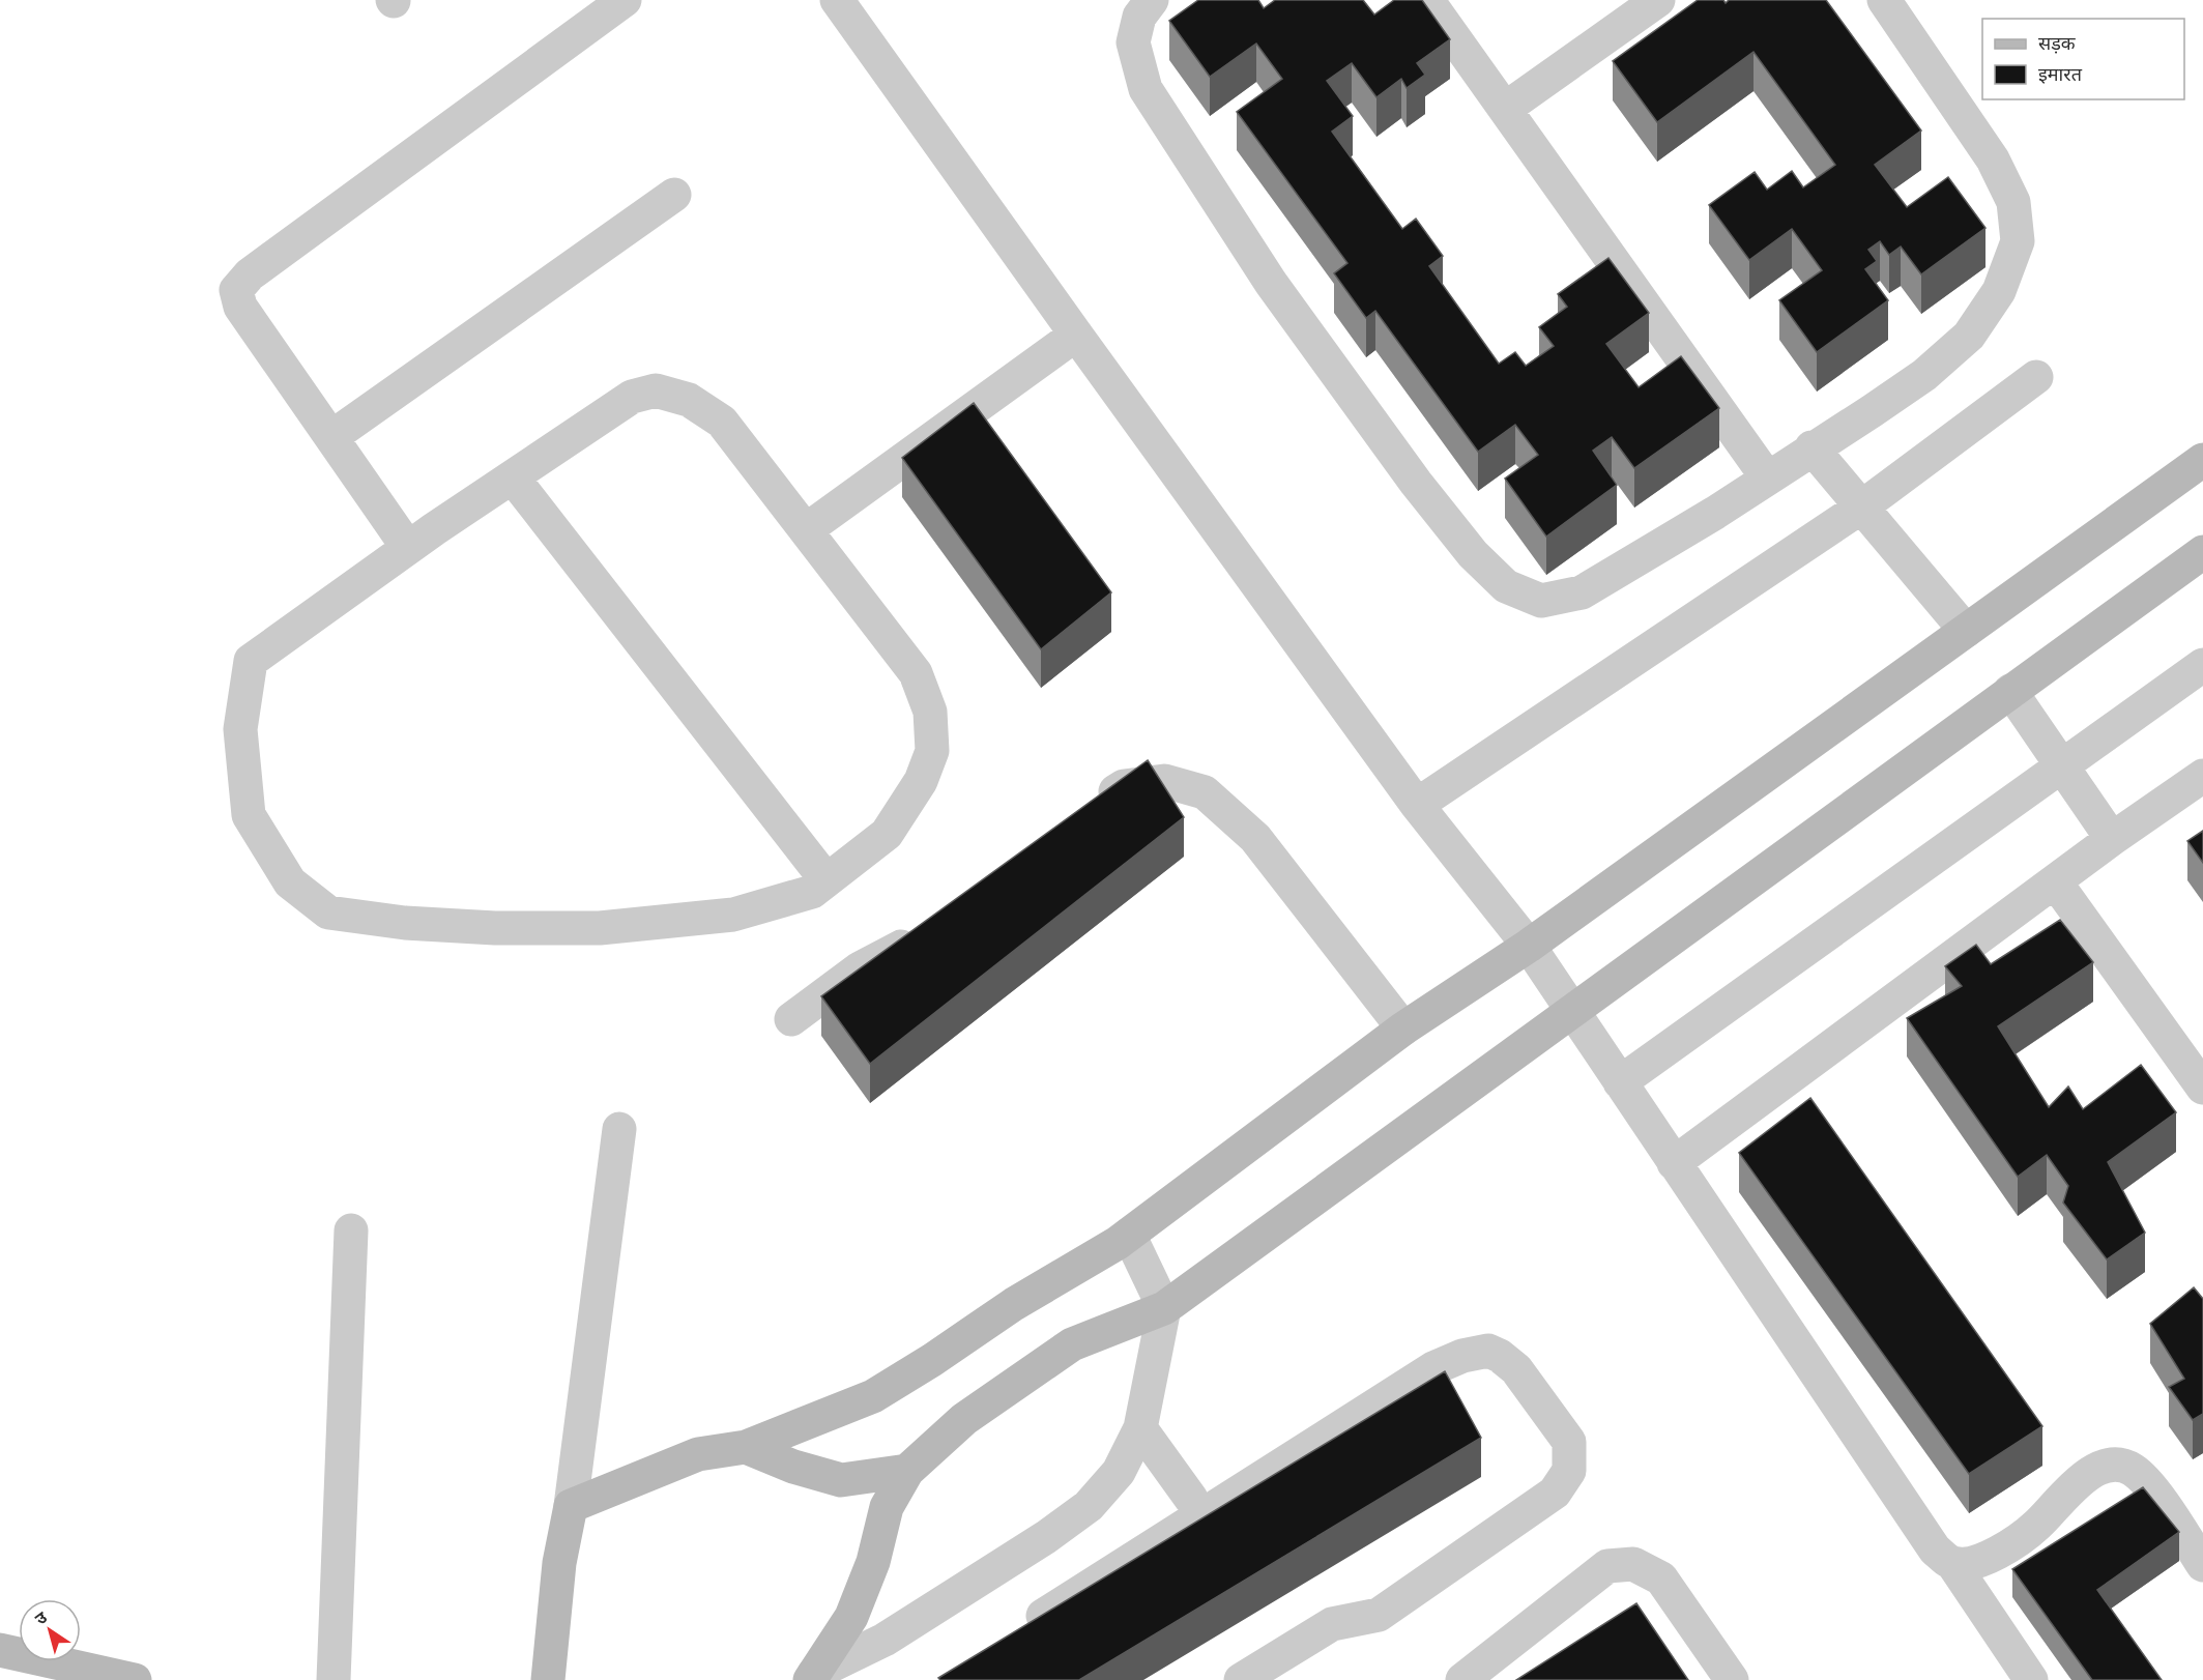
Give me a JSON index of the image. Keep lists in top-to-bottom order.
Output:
{
  "legend": ["सड़क", "इमारत"],
  "north": "top left"
}
